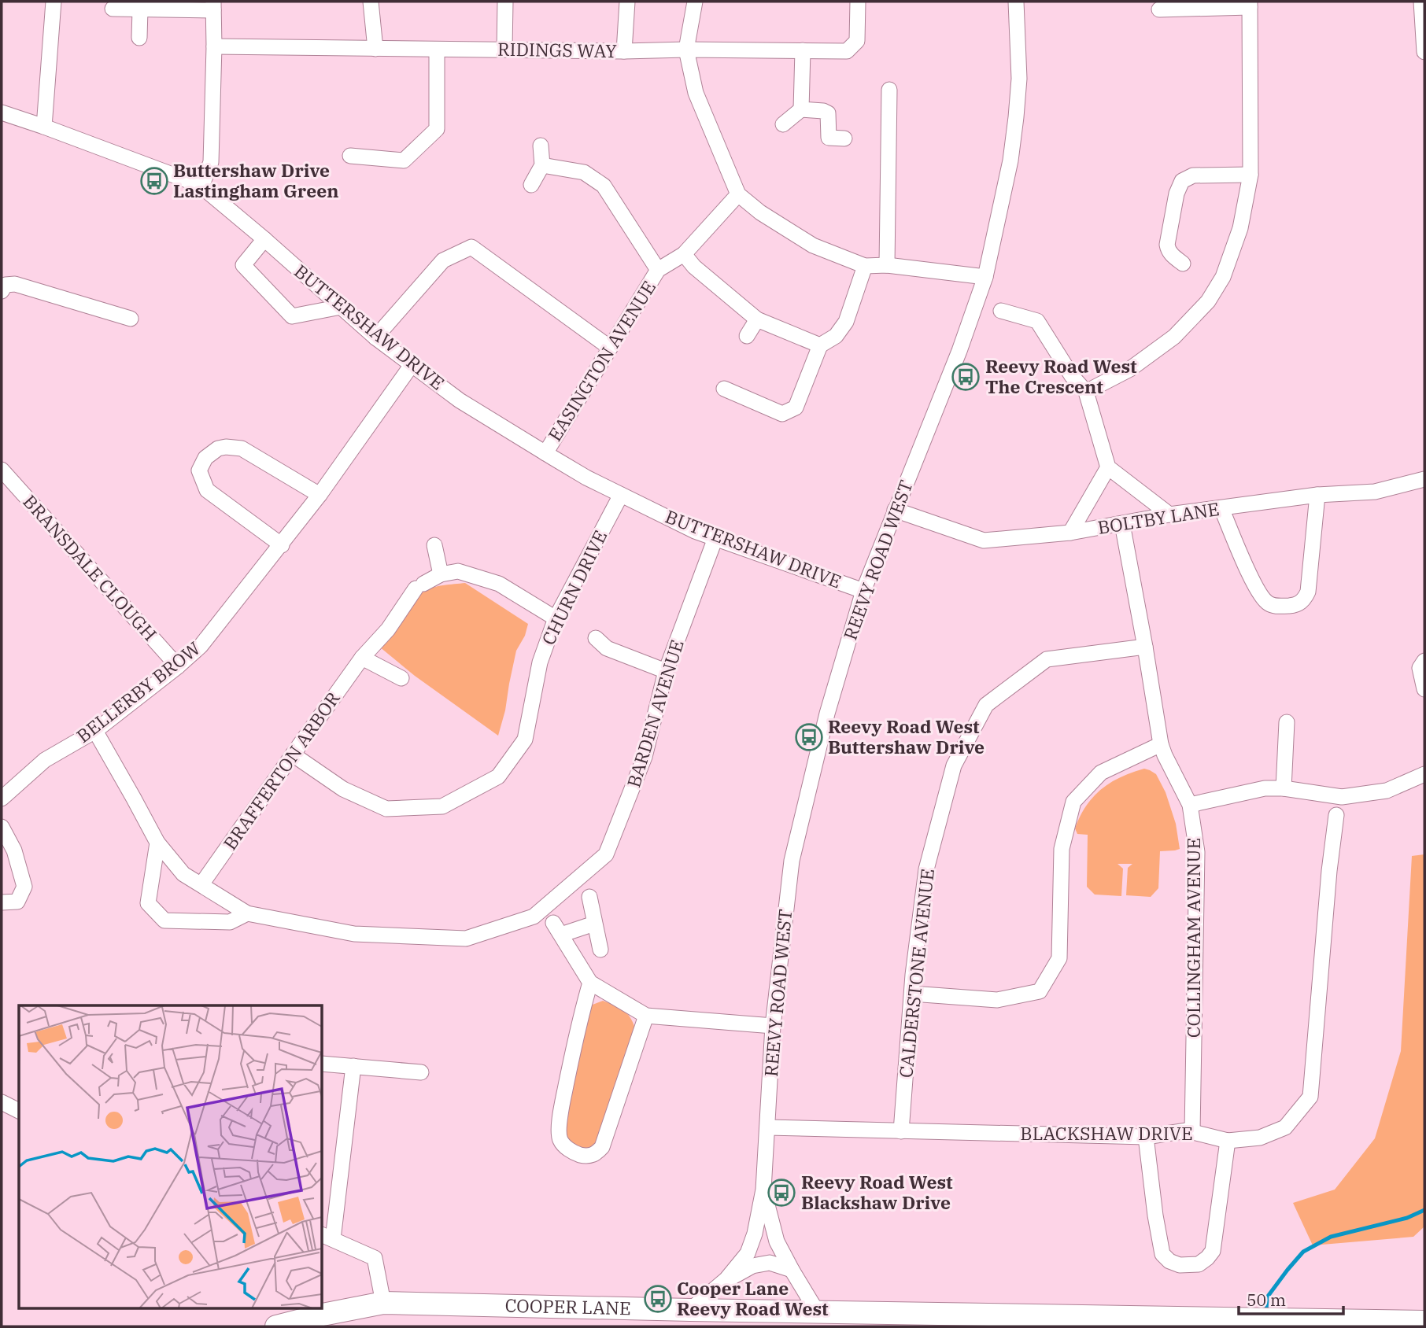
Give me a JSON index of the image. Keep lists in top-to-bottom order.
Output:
{
  "streets": {
    "main road": ["COOPER LANE"],
    "street": [
      "RIDINGS WAY",
      "BUTTERSHAW DRIVE",
      "EASINGTON AVENUE",
      "BOLTBY LANE",
      "REEVY ROAD WEST",
      "BRANSDALE CLOUGH",
      "CHURN DRIVE",
      "BELLERBY BROW",
      "BARDEN AVENUE",
      "BRAFFERTON ARBOR",
      "COLLINGHAM AVENUE",
      "CALDERSTONE AVENUE",
      "BLACKSHAW DRIVE"
    ]
  },
  "crossings": [
    ["BUTTERSHAW DRIVE", "EASINGTON AVENUE"],
    ["BUTTERSHAW DRIVE", "REEVY ROAD WEST"],
    ["BUTTERSHAW DRIVE", "CHURN DRIVE"],
    ["BUTTERSHAW DRIVE", "BELLERBY BROW"],
    ["BUTTERSHAW DRIVE", "BARDEN AVENUE"],
    ["BOLTBY LANE", "REEVY ROAD WEST"],
    ["BOLTBY LANE", "COLLINGHAM AVENUE"],
    ["REEVY ROAD WEST", "BLACKSHAW DRIVE"],
    ["BRANSDALE CLOUGH", "BELLERBY BROW"],
    ["CHURN DRIVE", "BRAFFERTON ARBOR"],
    ["BELLERBY BROW", "BARDEN AVENUE"],
    ["BARDEN AVENUE", "BRAFFERTON ARBOR"],
    ["COLLINGHAM AVENUE", "CALDERSTONE AVENUE"],
    ["COLLINGHAM AVENUE", "BLACKSHAW DRIVE"],
    ["CALDERSTONE AVENUE", "BLACKSHAW DRIVE"]
  ],
  "places": {
    "bus stop": [
      "Buttershaw Drive Lastingham Green",
      "Reevy Road West The Crescent",
      "Reevy Road West Buttershaw Drive",
      "Reevy Road West Blackshaw Drive",
      "Cooper Lane Reevy Road West"
    ]
  },
  "scale_bar": "50 m"
}
